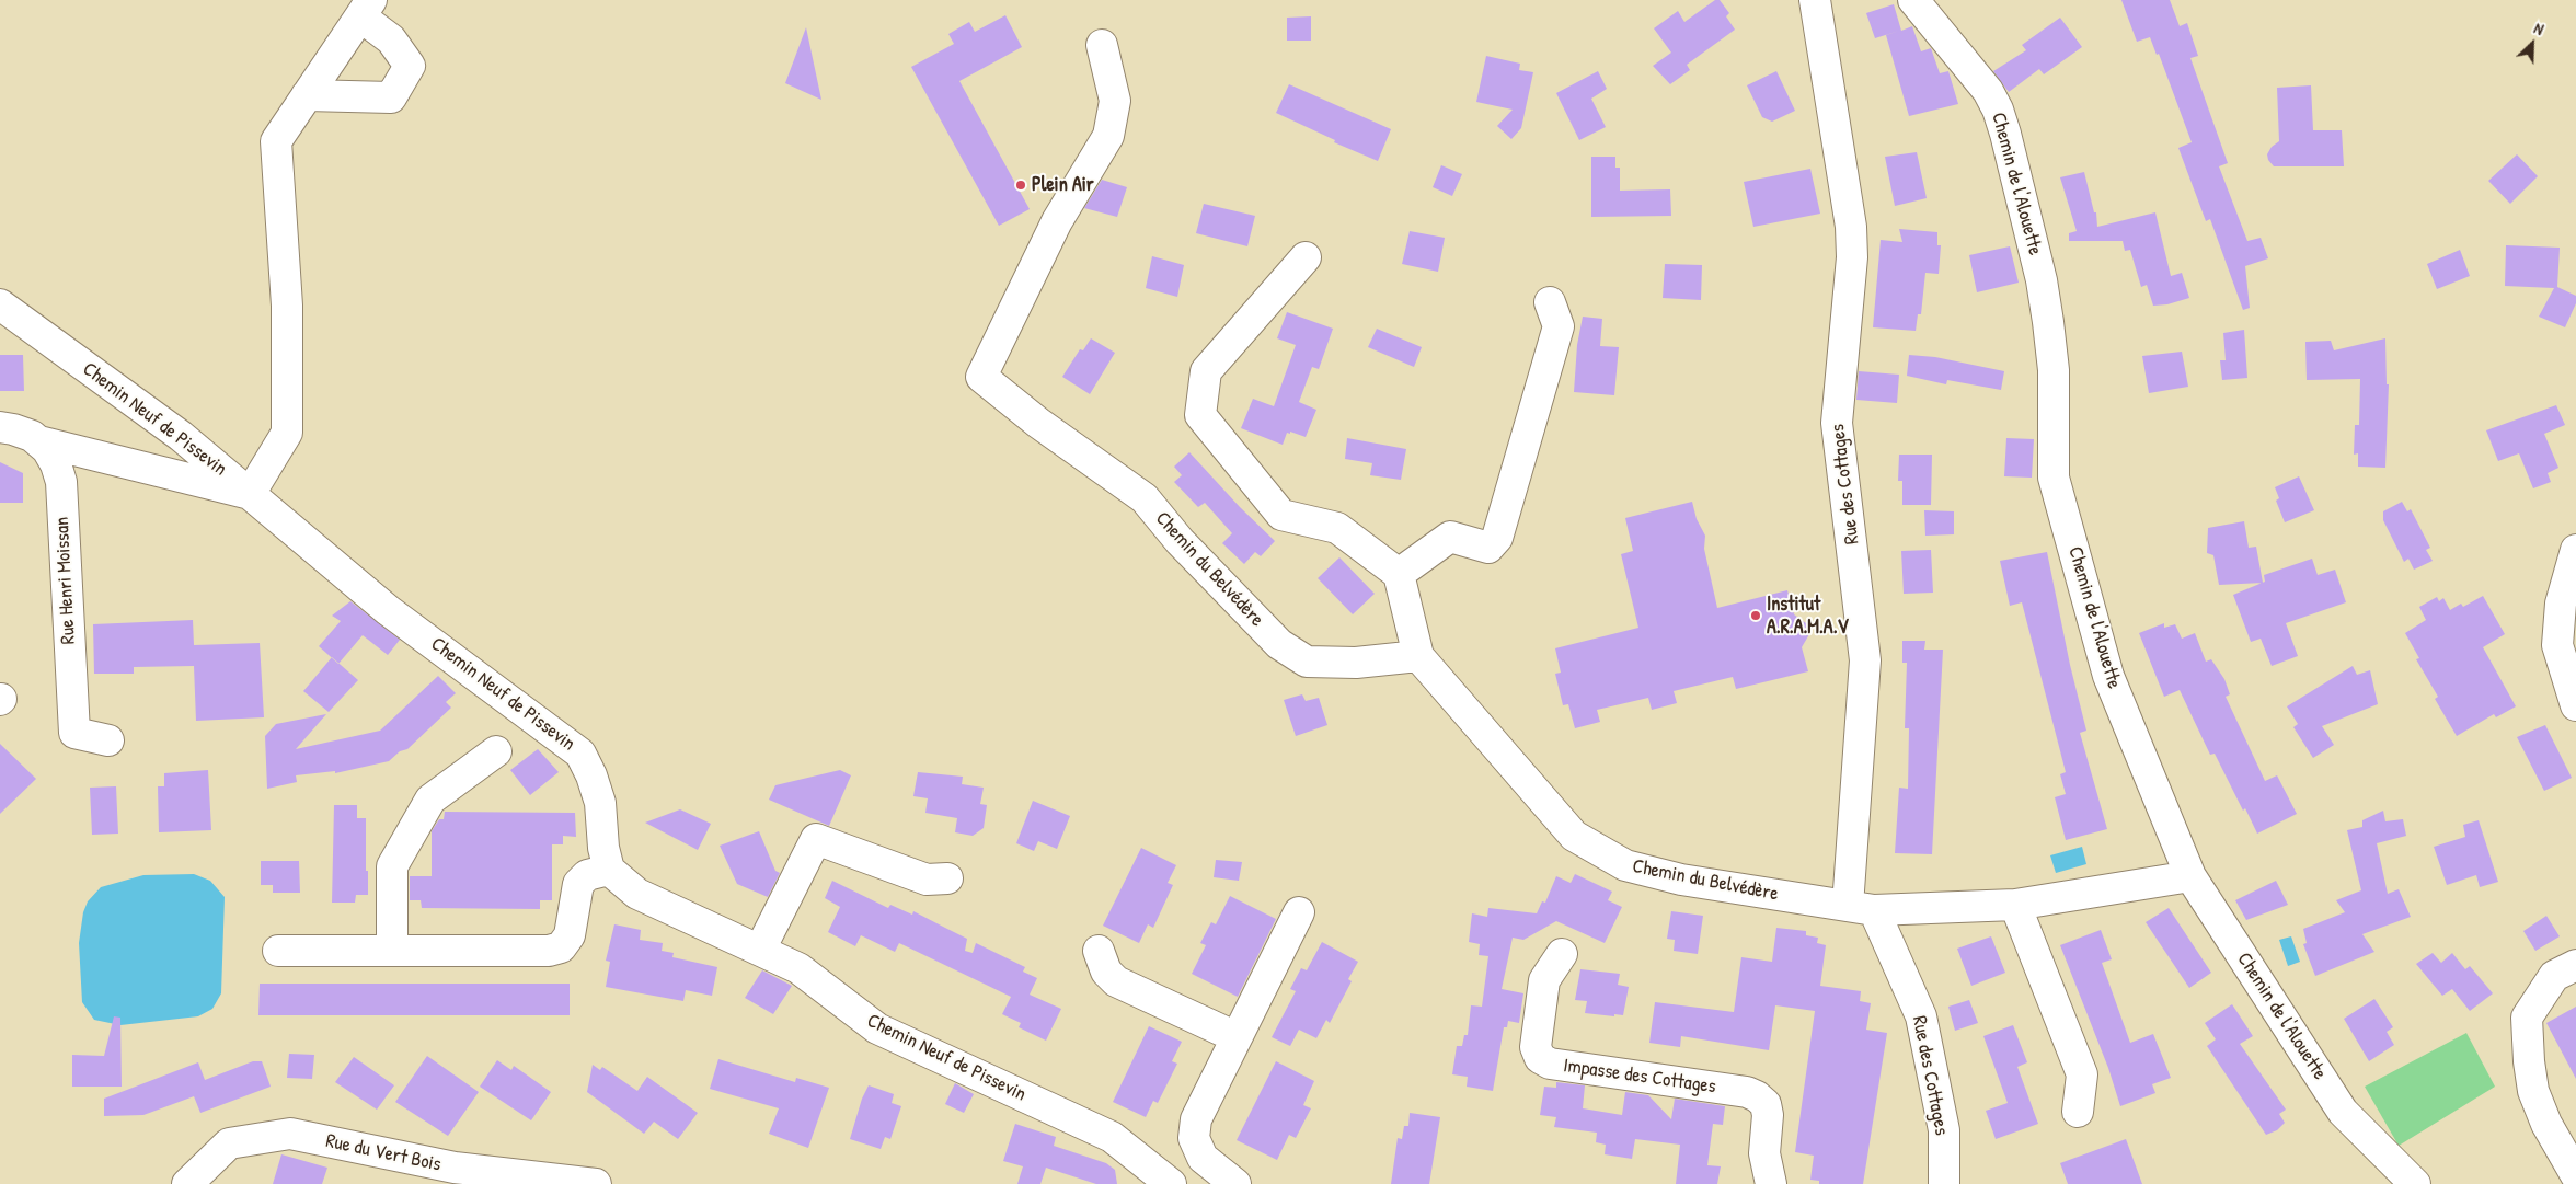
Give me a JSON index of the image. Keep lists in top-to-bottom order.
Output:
{
  "streets": {
    "street": [
      "Chemin de l'Alouette",
      "Chemin Neuf de Pissevin",
      "Rue des Cottages",
      "Chemin du Belvédère",
      "Rue Henri Moissan",
      "Impasse des Cottages",
      "Rue du Vert Bois"
    ]
  },
  "crossings": [
    ["Chemin de l'Alouette", "Chemin du Belvédère"],
    ["Rue des Cottages", "Chemin du Belvédère"]
  ],
  "places": ["Plein Air", "Institut A.R.A.M.A.V"],
  "north": "top right"
}
